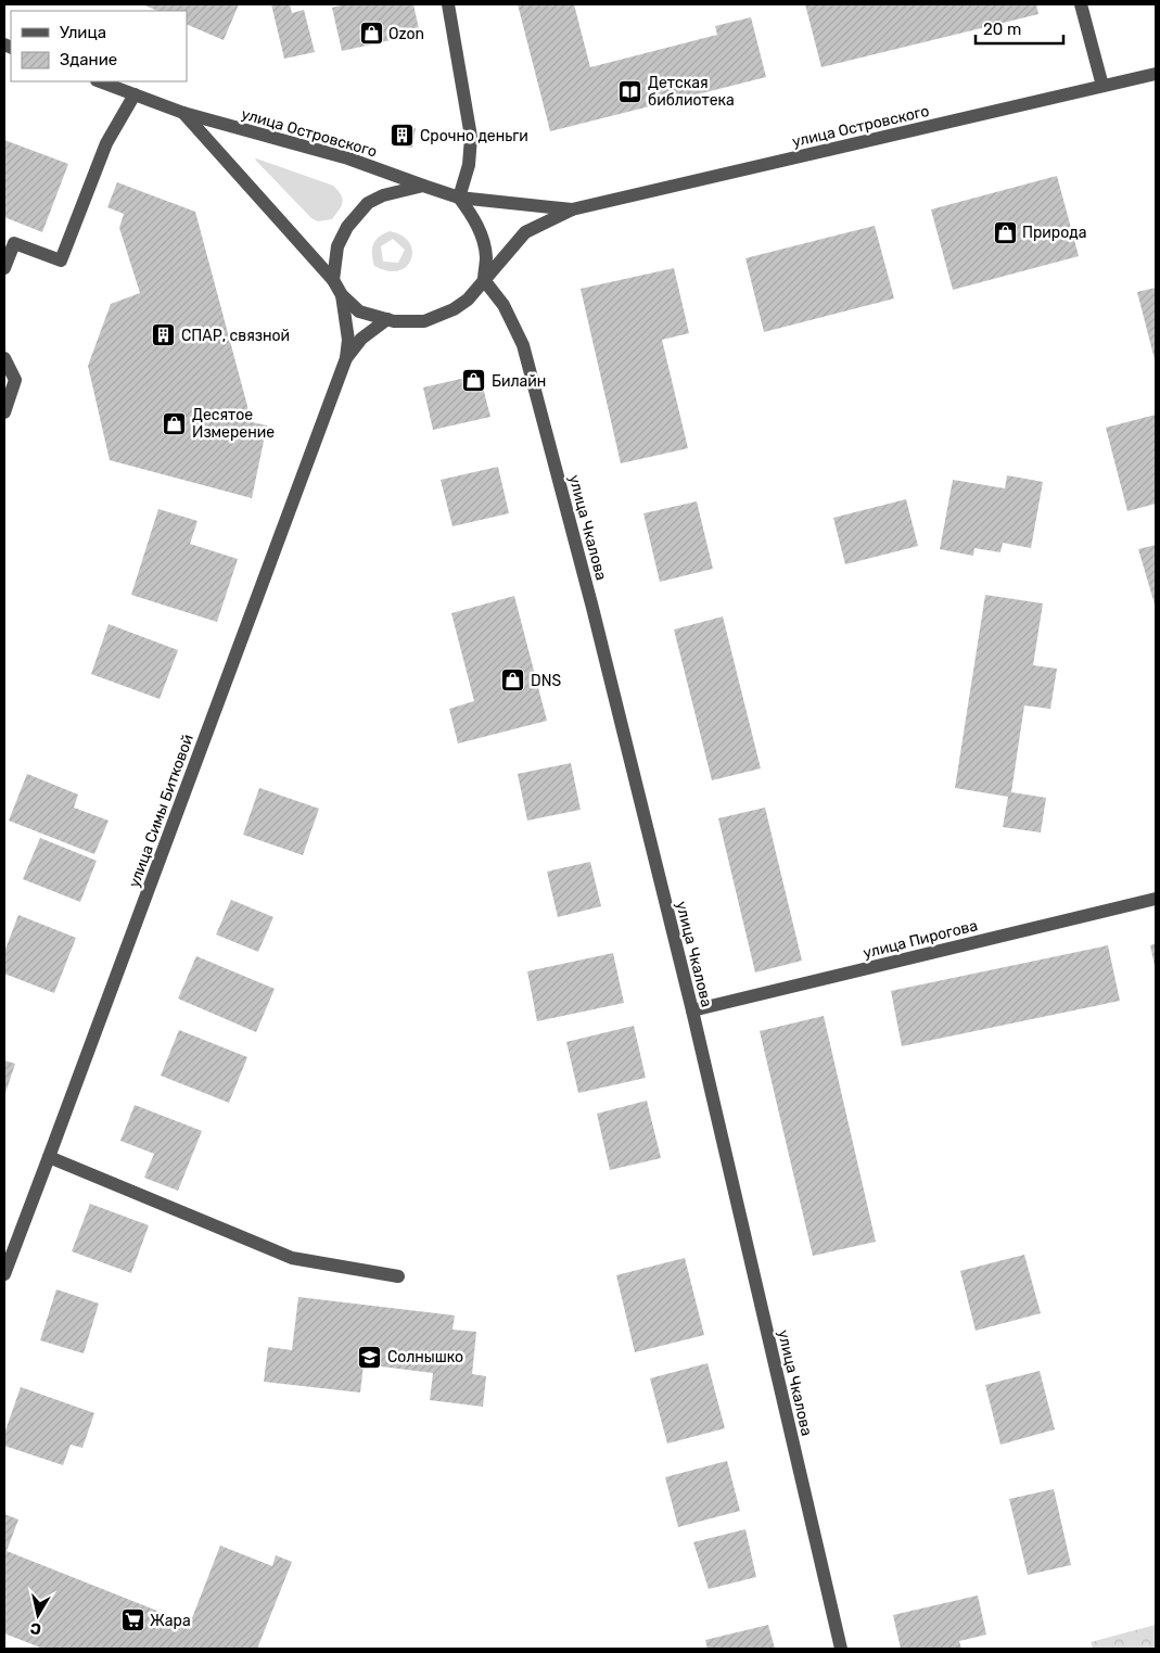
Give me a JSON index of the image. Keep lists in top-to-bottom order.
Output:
{
  "streets": {
    "street": [
      "улица Островского",
      "улица Чкалова",
      "улица Симы Битковой",
      "улица Пирогова"
    ]
  },
  "crossings": [
    ["улица Островского", "улица Чкалова"],
    ["улица Чкалова", "улица Пирогова"]
  ],
  "places": {
    "shop": [
      "Ozon",
      "Природа",
      "Билайн",
      "Десятое Измерение",
      "DNS"
    ],
    "library": ["Детская библиотека"],
    "building": ["Срочно деньги", "СПАР, связной"],
    "school or university": ["Солнышко"],
    "supermarket": ["Жара"]
  },
  "legend": ["Улица", "Здание"],
  "scale_bar": "20 m",
  "north": "bottom"
}
